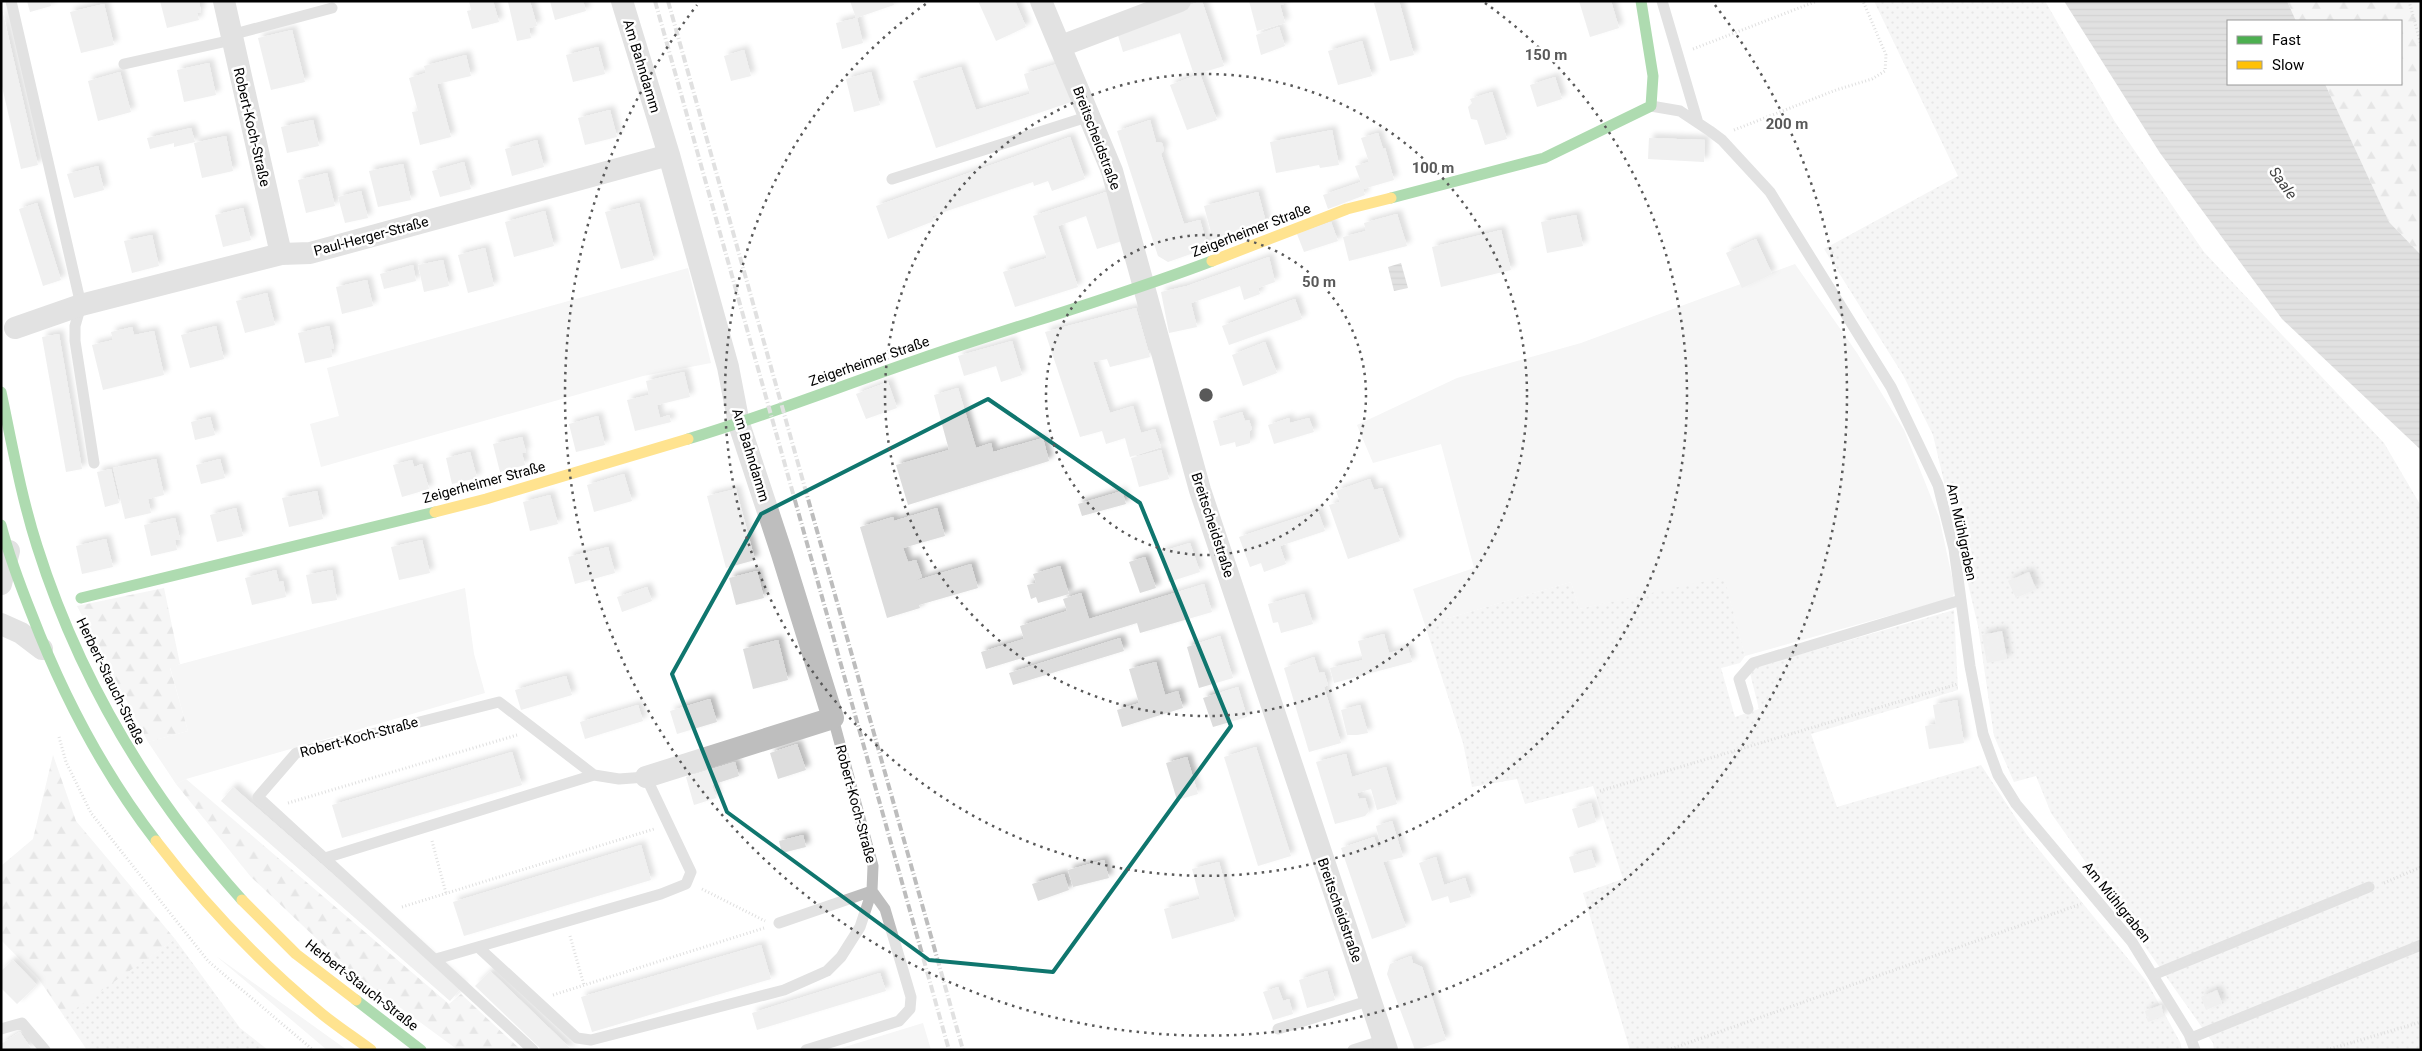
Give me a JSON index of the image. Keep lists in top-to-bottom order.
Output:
{
  "streets": {
    "street": [
      "Am Bahndamm",
      "Robert-Koch-Straße",
      "Breitscheidstraße",
      "Zeigerheimer Straße",
      "Paul-Herger-Straße",
      "Herbert-Stauch-Straße"
    ],
    "lane": ["Am Mühlgraben"]
  },
  "crossings": [
    ["Am Bahndamm", "Robert-Koch-Straße"],
    ["Am Bahndamm", "Zeigerheimer Straße"],
    ["Am Bahndamm", "Paul-Herger-Straße"],
    ["Robert-Koch-Straße", "Paul-Herger-Straße"],
    ["Breitscheidstraße", "Zeigerheimer Straße"],
    ["Zeigerheimer Straße", "Am Mühlgraben"]
  ],
  "water": ["Saale"],
  "legend": ["Fast", "Slow"],
  "rings": [
    "150 m",
    "200 m",
    "100 m",
    "50 m"
  ]
}
